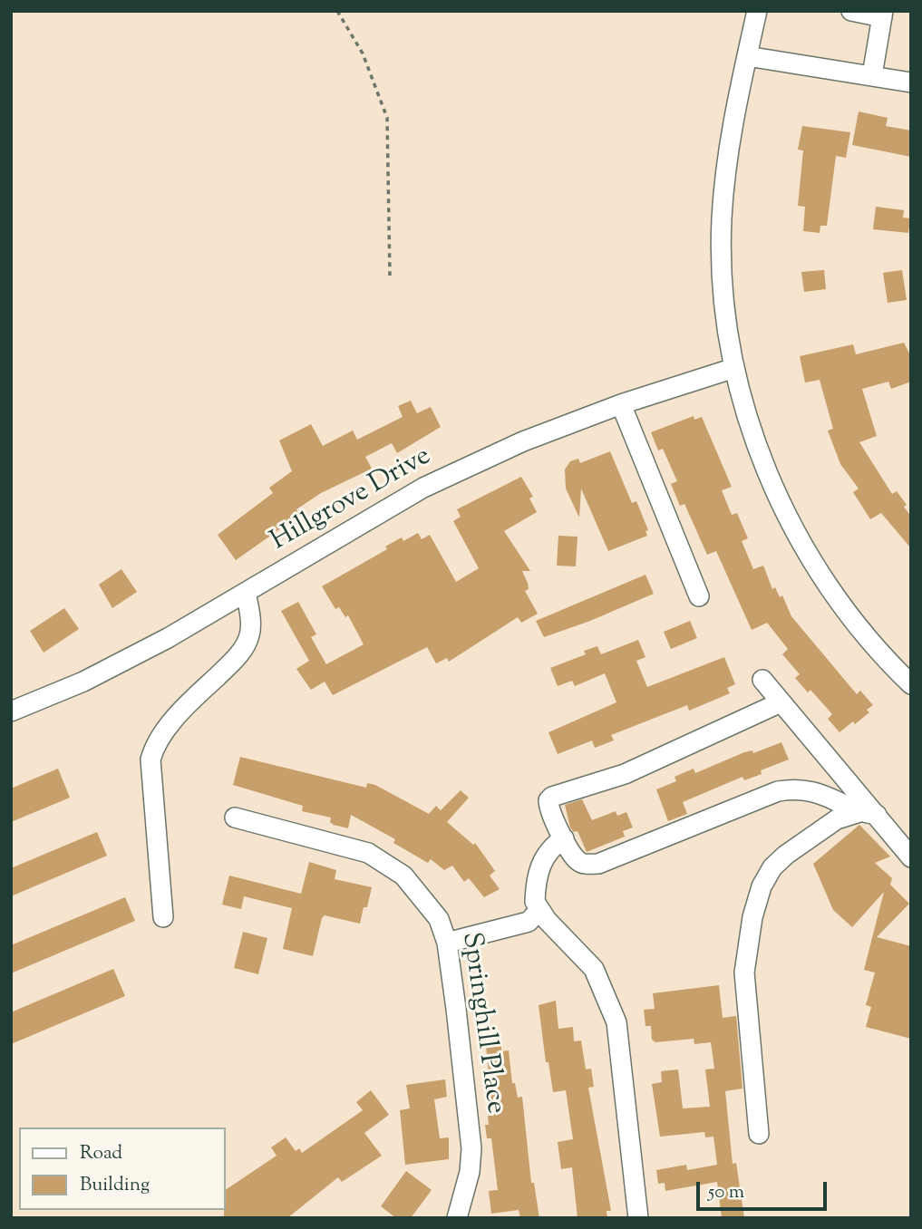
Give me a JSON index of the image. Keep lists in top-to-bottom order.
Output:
{
  "streets": {
    "street": ["Hillgrove Drive", "Springhill Place"]
  },
  "legend": ["Road", "Building"],
  "scale_bar": "50 m"
}
